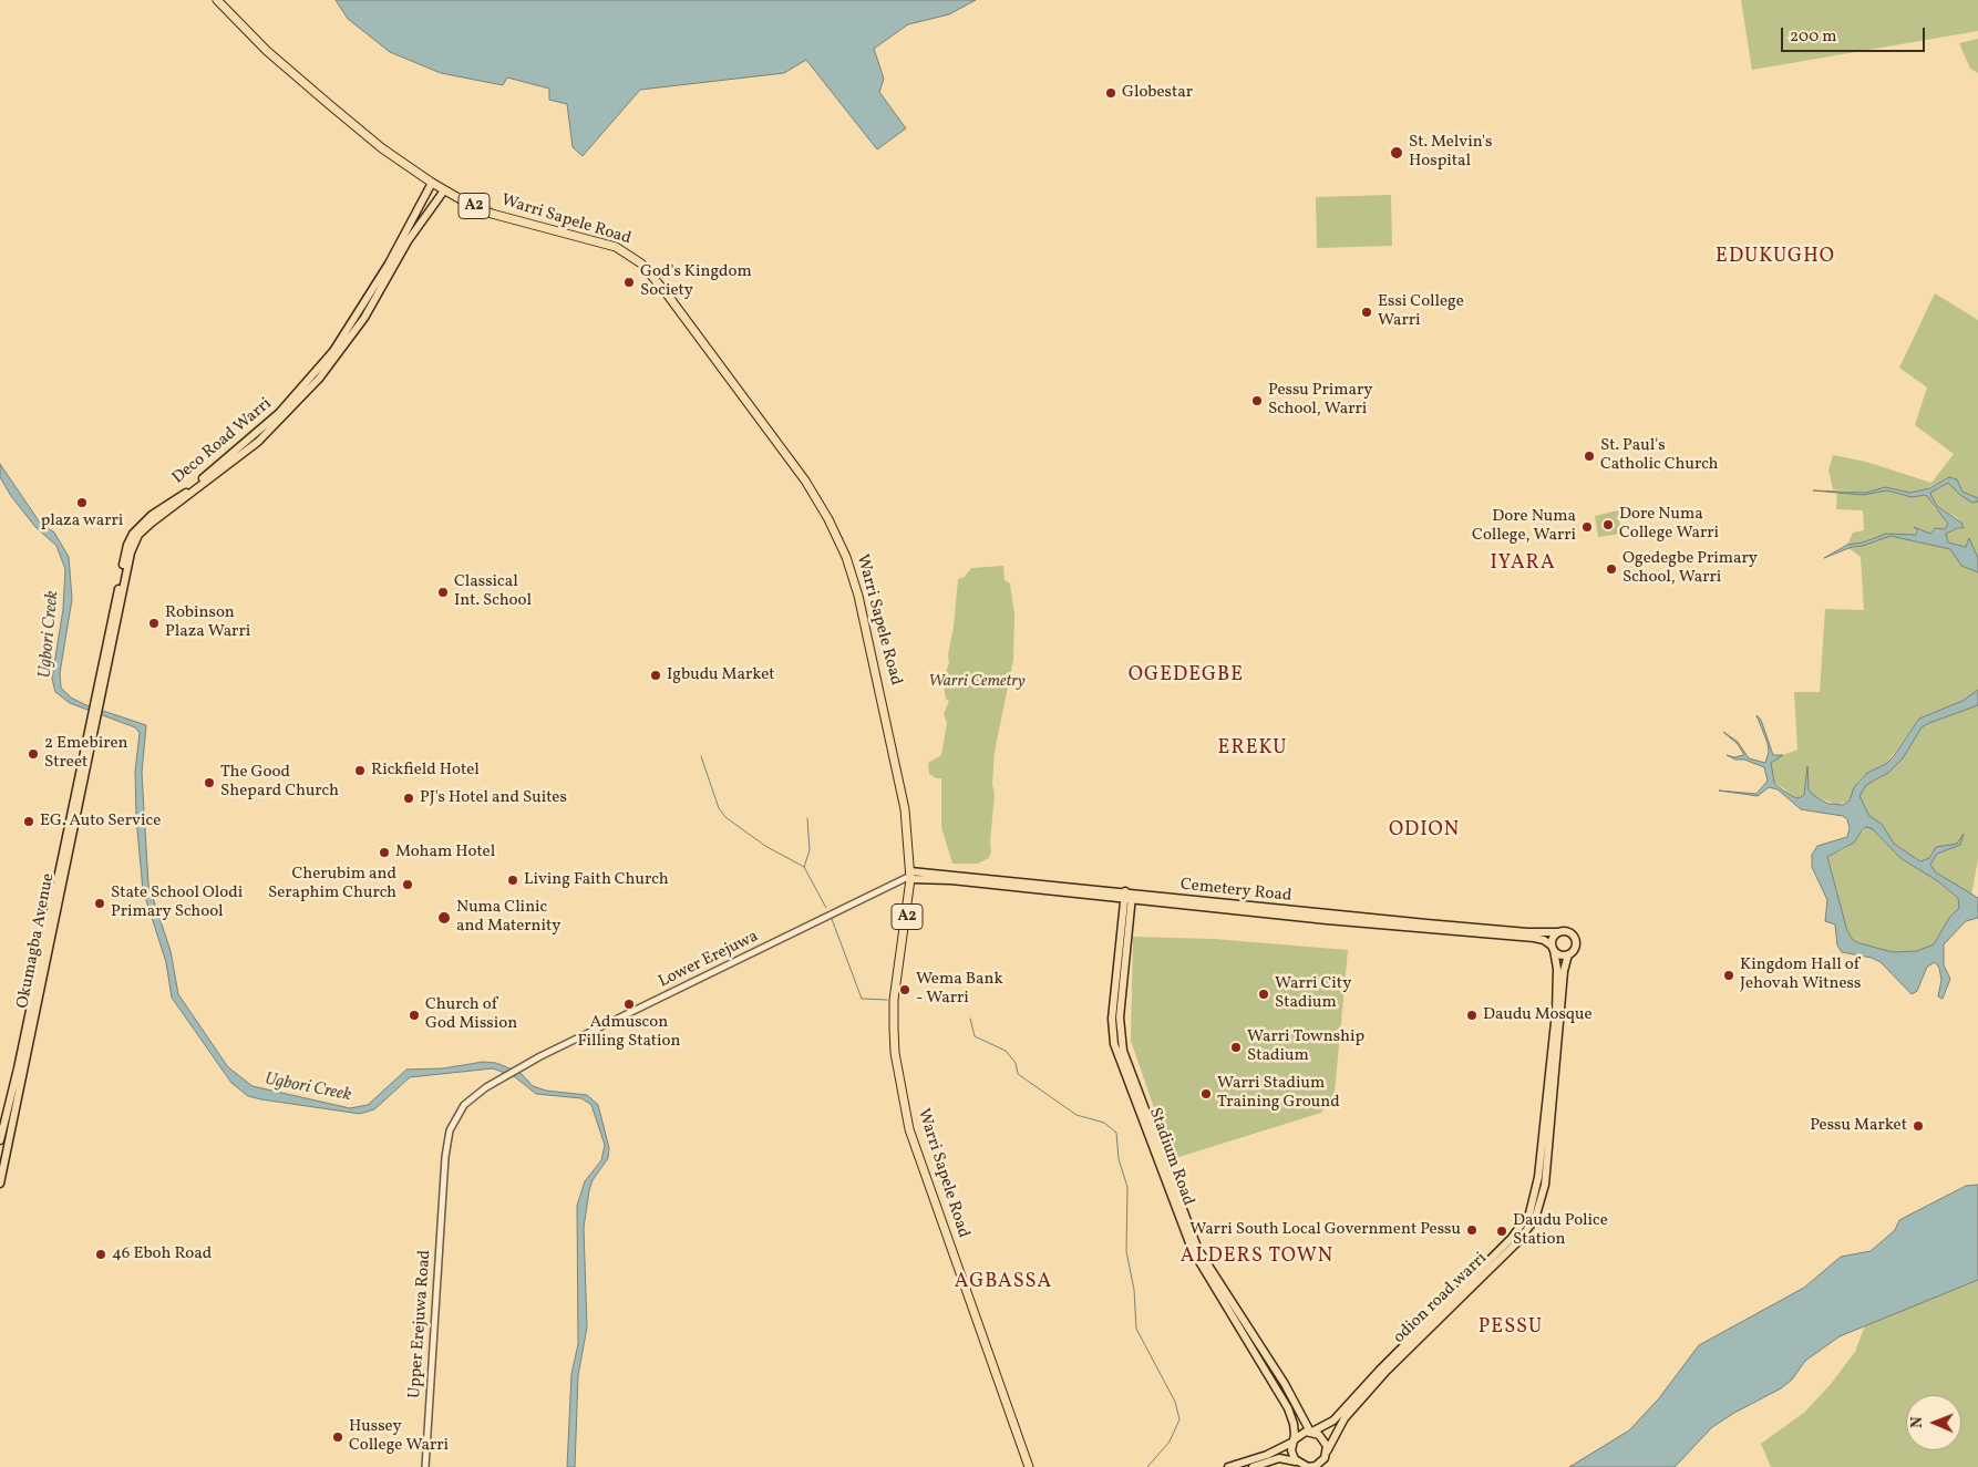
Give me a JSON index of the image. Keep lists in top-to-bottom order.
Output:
{
  "streets": {
    "highway": ["A2", "Warri Sapele Road"],
    "main road": [
      "Deco Road Warri",
      "Cemetery Road",
      "Okumagba Avenue",
      "Stadium Road",
      "odion road warri"
    ],
    "street": ["Lower Erejuwa", "Upper Erejuwa Road"]
  },
  "crossings": [
    ["Warri Sapele Road", "Deco Road Warri"],
    ["Warri Sapele Road", "Cemetery Road"],
    ["Warri Sapele Road", "Lower Erejuwa"],
    ["Deco Road Warri", "Okumagba Avenue"],
    ["Cemetery Road", "Lower Erejuwa"],
    ["Cemetery Road", "Stadium Road"],
    ["Cemetery Road", "odion road warri"],
    ["Lower Erejuwa", "Upper Erejuwa Road"],
    ["Stadium Road", "odion road warri"]
  ],
  "districts": [
    "EDUKUGHO",
    "IYARA",
    "OGEDEGBE",
    "EREKU",
    "ODION",
    "ALDERS TOWN",
    "AGBASSA",
    "PESSU"
  ],
  "water": ["Ugbori Creek"],
  "parks": ["Warri Cemetry"],
  "places": [
    "Globestar",
    "St. Melvin's Hospital",
    "God's Kingdom Society",
    "Essi College Warri",
    "Pessu Primary School, Warri",
    "St. Paul's Catholic Church",
    "plaza warri",
    "Dore Numa College Warri",
    "Dore Numa College, Warri",
    "Ogedegbe Primary School, Warri",
    "Classical Int. School",
    "Robinson Plaza Warri",
    "Igbudu Market",
    "2 Emebiren Street",
    "Rickfield Hotel",
    "The Good Shepard Church",
    "PJ's Hotel and Suites",
    "EG. Auto Service",
    "Moham Hotel",
    "Living Faith Church",
    "Cherubim and Seraphim Church",
    "State School Olodi Primary School",
    "Numa Clinic and Maternity",
    "Kingdom Hall of Jehovah Witness",
    "Wema Bank - Warri",
    "Warri City Stadium",
    "Admuscon Filling Station",
    "Church of God Mission",
    "Daudu Mosque",
    "Warri Township Stadium",
    "Warri Stadium Training Ground",
    "Pessu Market",
    "Warri South Local Government Pessu",
    "Daudu Police Station",
    "46 Eboh Road",
    "Hussey College Warri"
  ],
  "scale_bar": "200 m",
  "north": "left"
}
